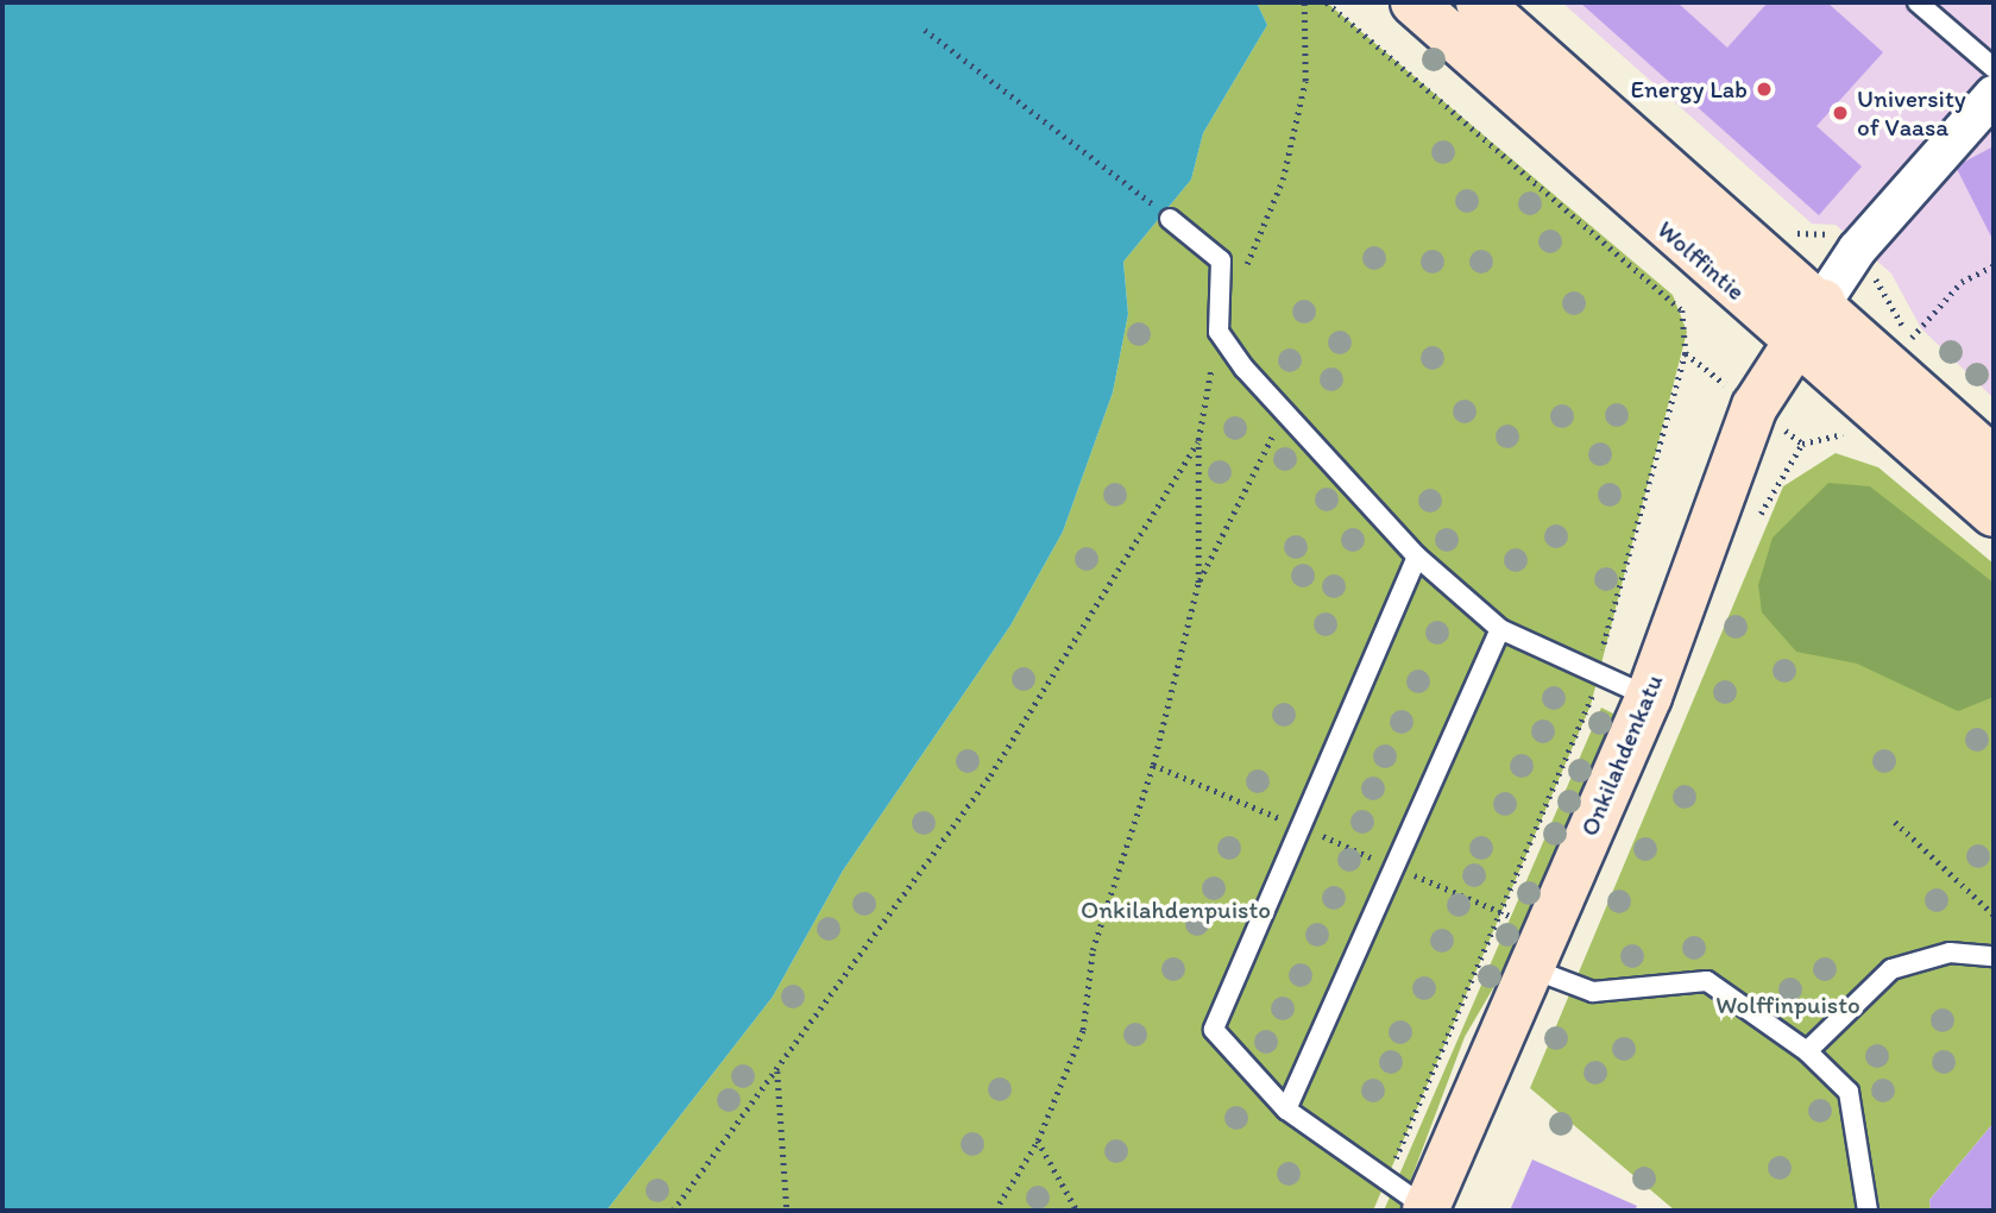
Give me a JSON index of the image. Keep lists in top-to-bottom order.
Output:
{
  "streets": {
    "main road": ["Wolffintie", "Onkilahdenkatu"]
  },
  "crossings": [
    ["Wolffintie", "Onkilahdenkatu"]
  ],
  "parks": ["Onkilahdenpuisto", "Wolffinpuisto"],
  "places": ["Energy Lab", "University of Vaasa"]
}
